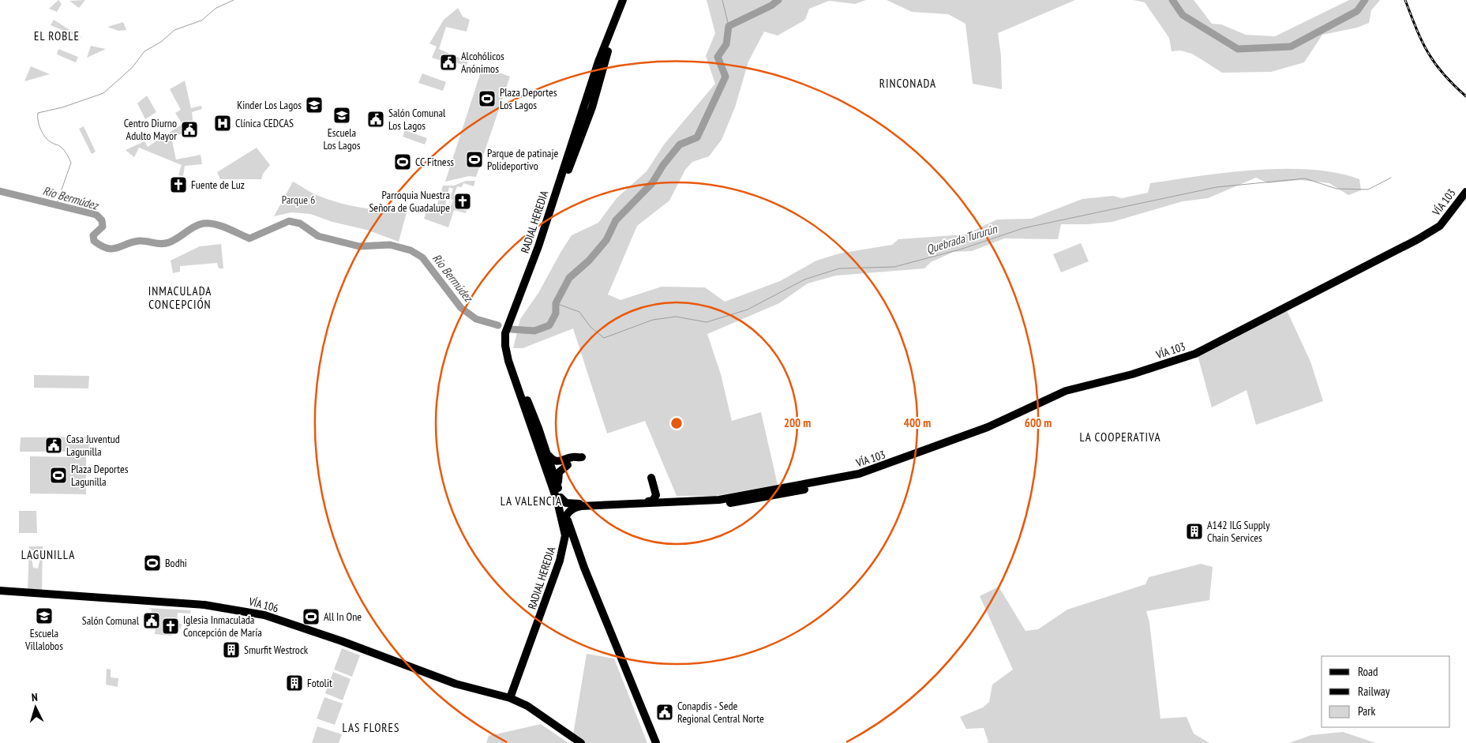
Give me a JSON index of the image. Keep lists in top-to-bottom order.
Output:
{
  "streets": {
    "main road": ["VÍA 103", "RADIAL HEREDIA", "VÍA 106"]
  },
  "crossings": [
    ["RADIAL HEREDIA", "VÍA 106"]
  ],
  "districts": [
    "EL ROBLE",
    "RINCONADA",
    "INMACULADA CONCEPCIÓN",
    "LA COOPERATIVA",
    "LA VALENCIA",
    "LAGUNILLA",
    "LAS FLORES"
  ],
  "water": ["Río Bermúdez", "Quebrada Tururún"],
  "parks": ["Parque 6"],
  "places": {
    "public building": [
      "Alcohólicos Anónimos",
      "Salón Comunal Los Lagos",
      "Centro Diurno Adulto Mayor",
      "Casa Juventud Lagunilla",
      "Salón Comunal",
      "Conapdis - Sede Regional Central Norte"
    ],
    "sports": [
      "Plaza Deportes Los Lagos",
      "Parque de patinaje Polideportivo",
      "CC Fitness",
      "Plaza Deportes Lagunilla",
      "Bodhi",
      "All In One"
    ],
    "school or university": ["Kinder Los Lagos", "Escuela Los Lagos", "Escuela Villalobos"],
    "hospital": ["Clínica CEDCAS"],
    "church": ["Fuente de Luz", "Parroquia Nuestra Señora de Guadalupe", "Iglesia Inmaculada Concepción de María"],
    "building": ["A142 ILG Supply Chain Services", "Smurfit Westrock", "Fotolit"]
  },
  "legend": ["Road", "Railway", "Park"],
  "north": "top",
  "rings": ["200 m", "400 m", "600 m"]
}
